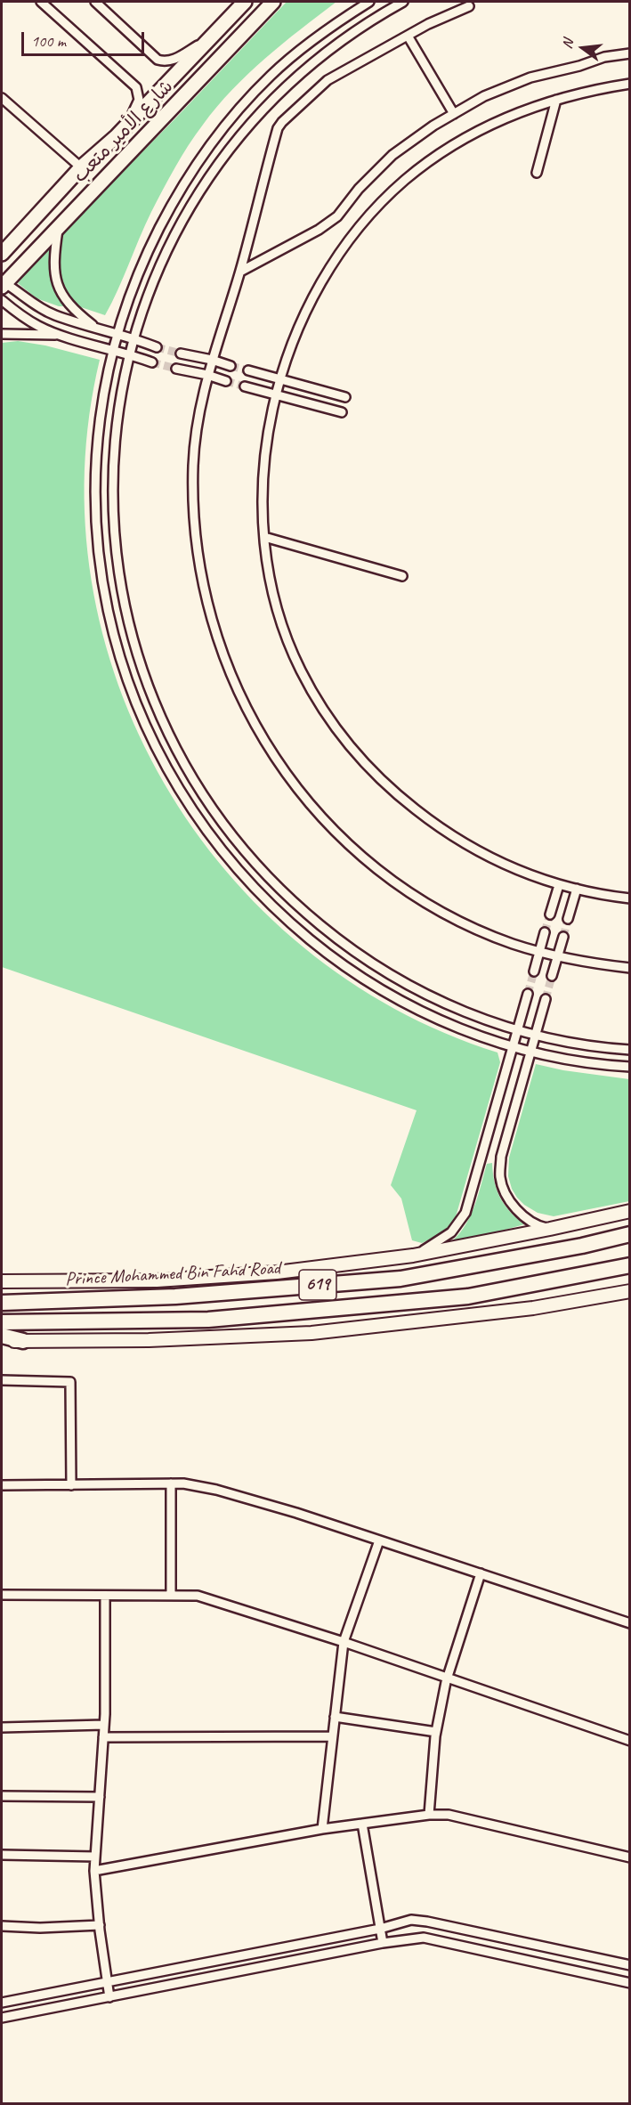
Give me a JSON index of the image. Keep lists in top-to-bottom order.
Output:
{
  "streets": {
    "highway": ["Prince Mohammed Bin Fahd Road", "619"],
    "main road": ["شارع الأمير متعب"]
  },
  "scale_bar": "100 m",
  "north": "left"
}
